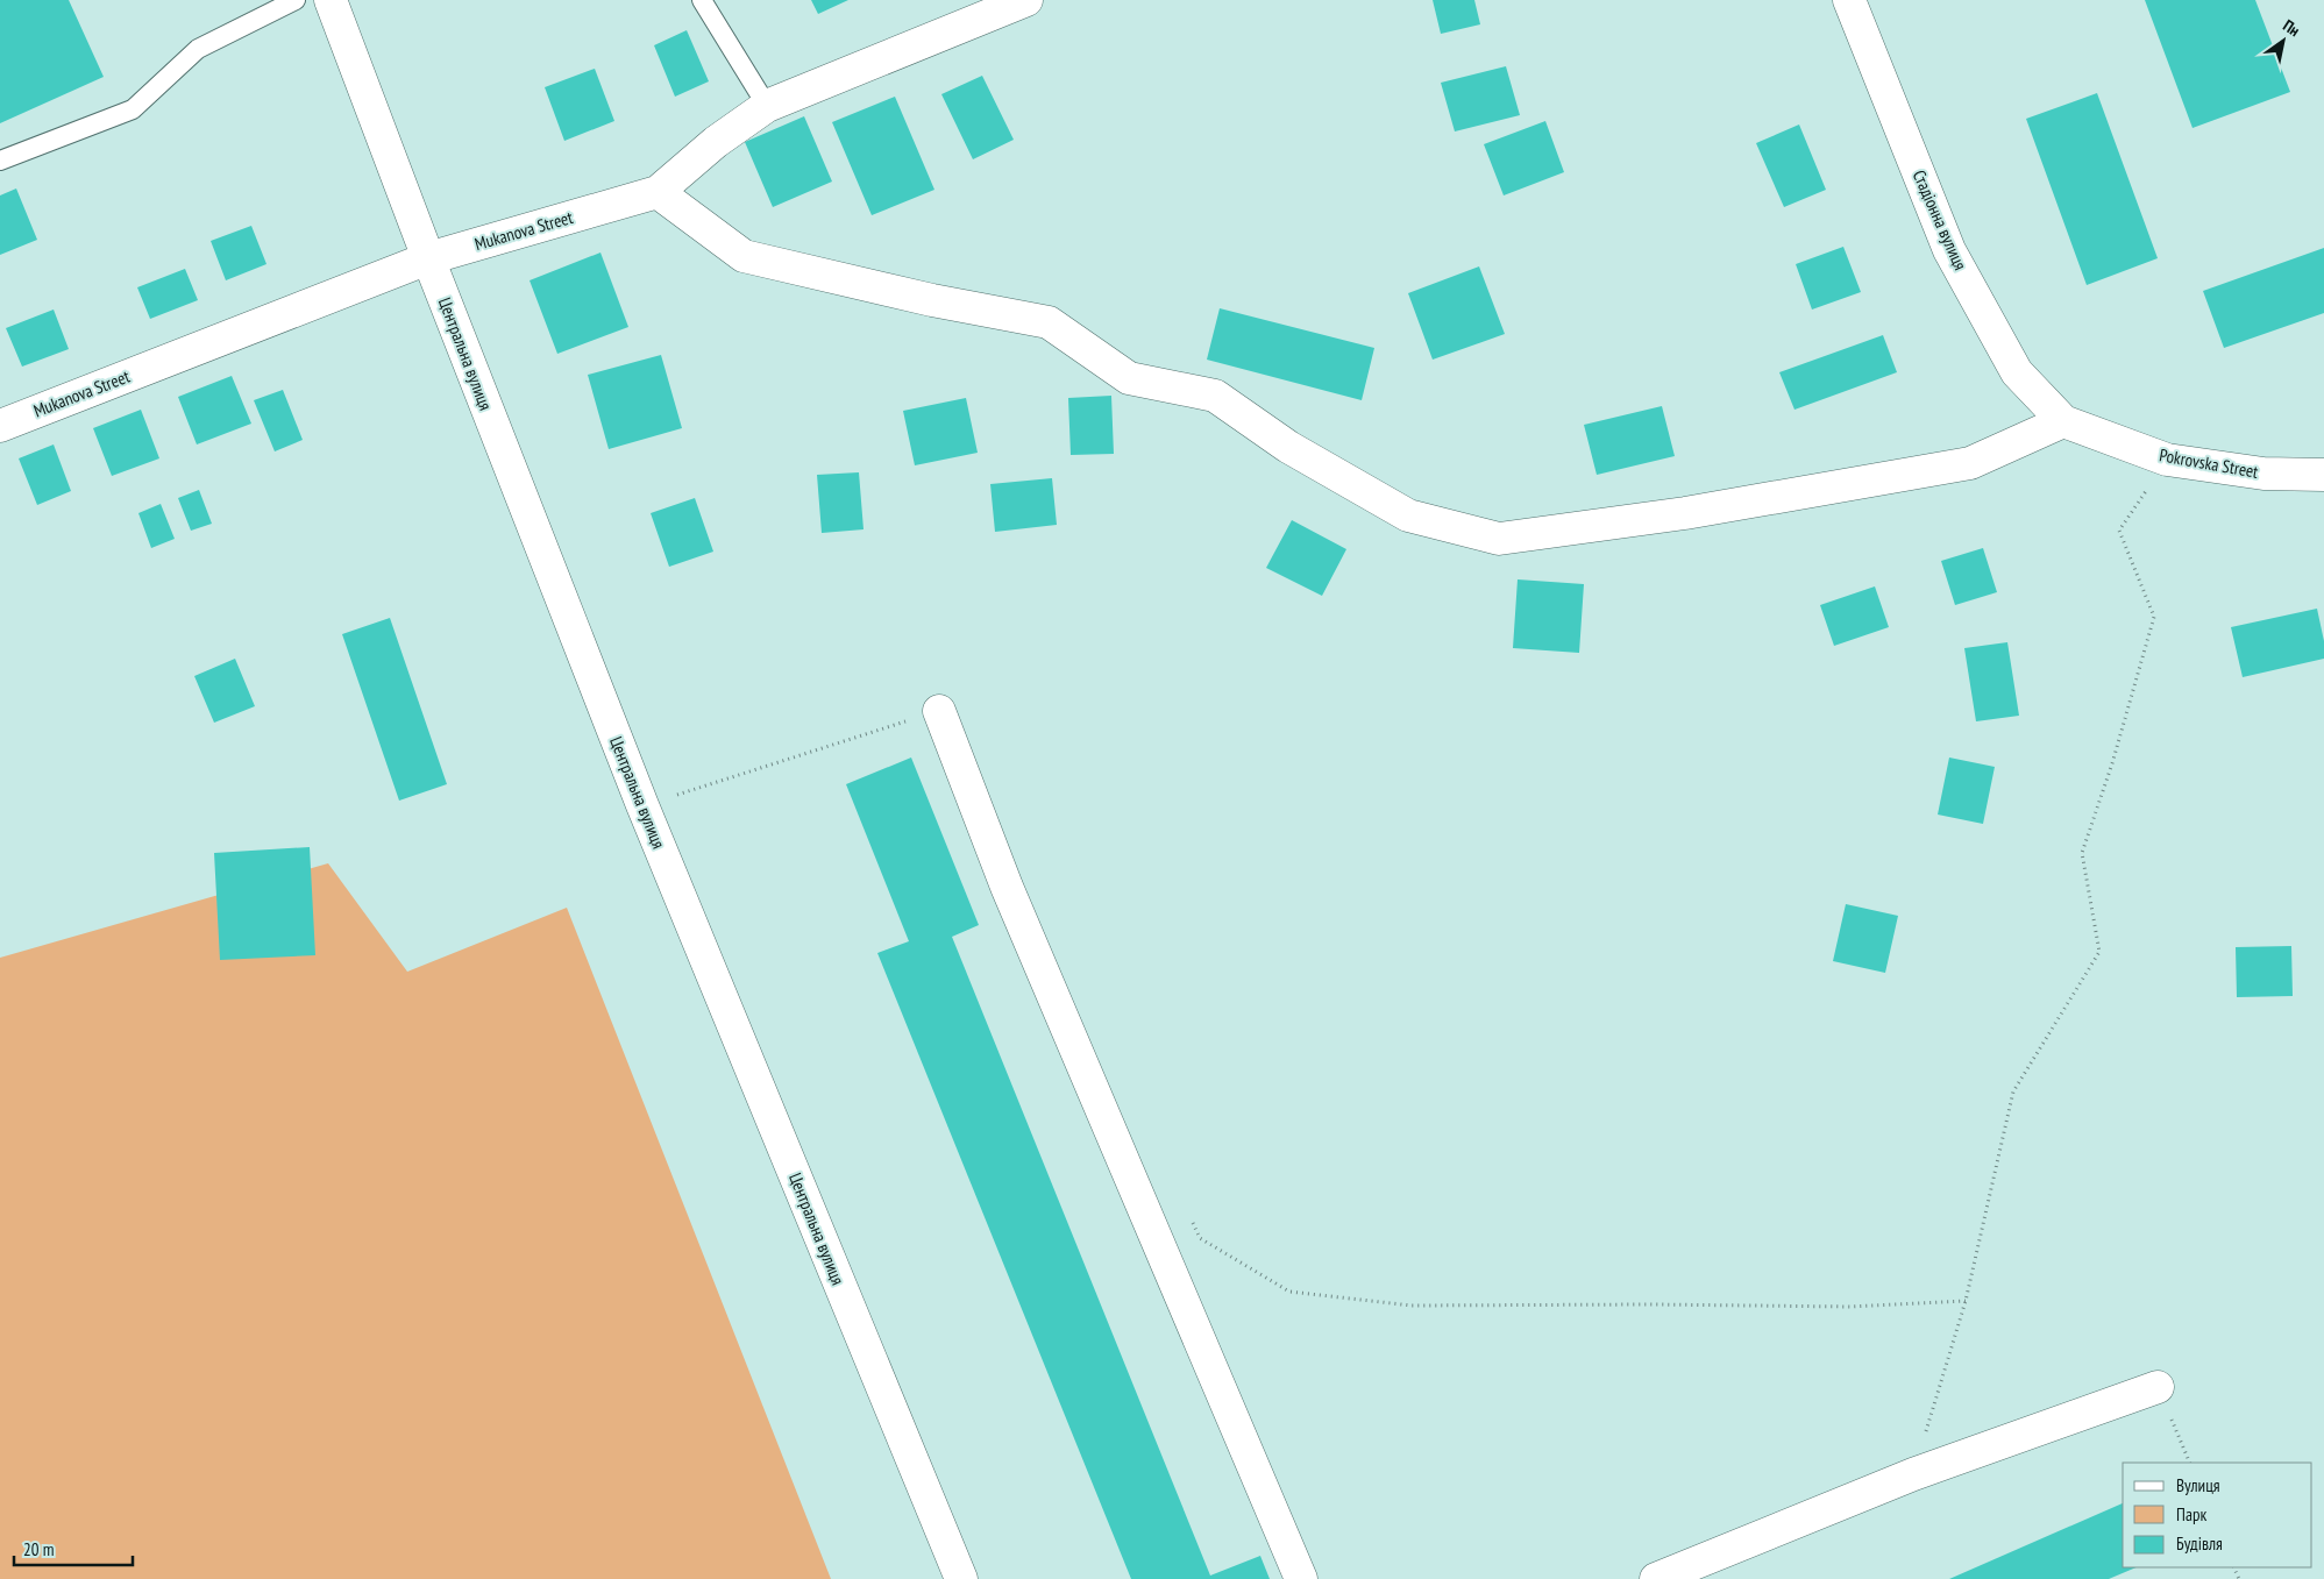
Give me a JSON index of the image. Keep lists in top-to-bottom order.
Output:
{
  "streets": {
    "street": [
      "Стадіонна вулиця",
      "Mukanova Street",
      "Центральна вулиця",
      "Pokrovska Street"
    ]
  },
  "crossings": [
    ["Стадіонна вулиця", "Pokrovska Street"],
    ["Mukanova Street", "Центральна вулиця"]
  ],
  "legend": ["Вулиця", "Парк", "Будівля"],
  "scale_bar": "20 m",
  "north": "top right"
}
